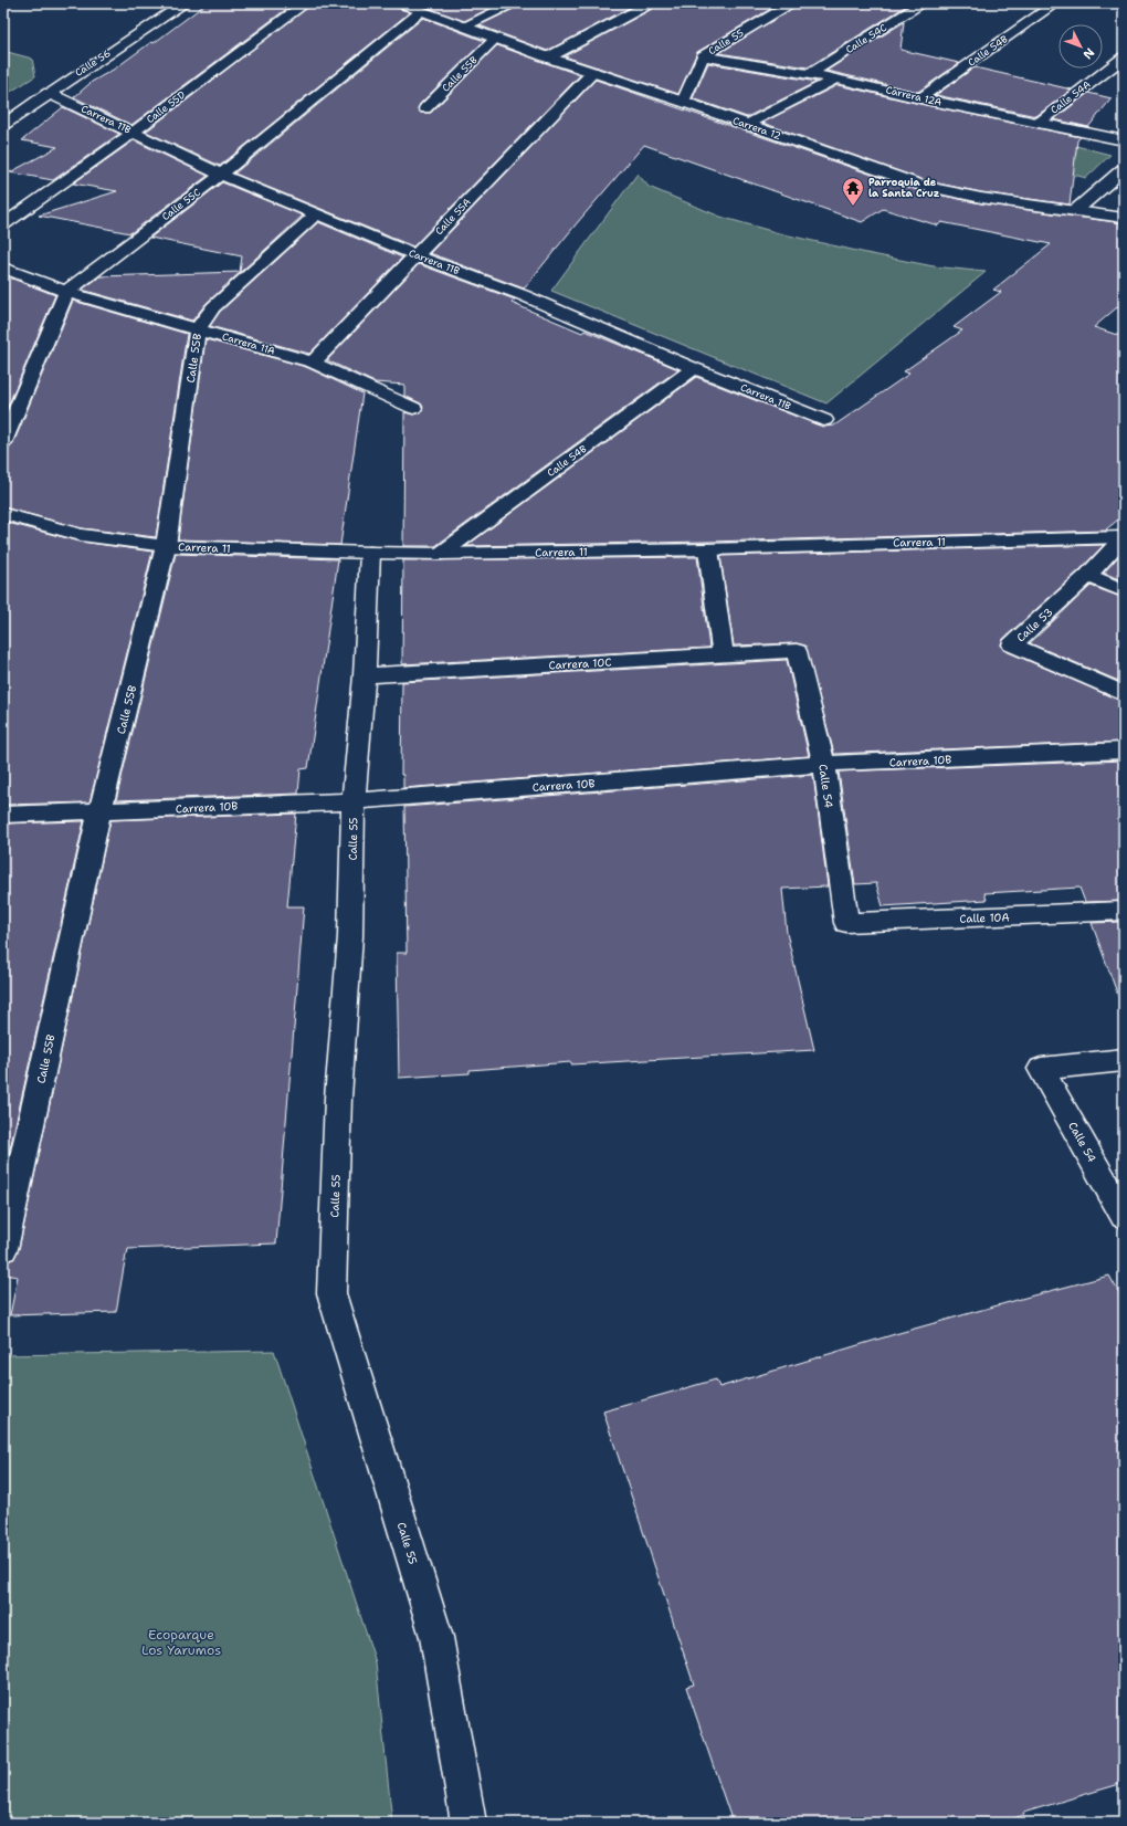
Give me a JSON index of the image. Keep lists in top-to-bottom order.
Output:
{
  "streets": {
    "street": [
      "Calle 54C",
      "Calle 55",
      "Calle 54B",
      "Calle 56",
      "Calle 55B",
      "Carrera 12A",
      "Calle 54A",
      "Calle 55D",
      "Carrera 11B",
      "Carrera 12",
      "Calle 55C",
      "Calle 55A",
      "Carrera 11A",
      "Carrera 11",
      "Calle 53",
      "Carrera 10C",
      "Carrera 10B",
      "Calle 54",
      "Calle 10A"
    ]
  },
  "crossings": [
    ["Calle 54C", "Carrera 12A"],
    ["Calle 55", "Carrera 12A"],
    ["Calle 55", "Carrera 12"],
    ["Calle 55", "Carrera 11"],
    ["Calle 55", "Carrera 10C"],
    ["Calle 55", "Carrera 10B"],
    ["Calle 54B", "Carrera 12A"],
    ["Calle 54B", "Carrera 11B"],
    ["Calle 54B", "Carrera 11"],
    ["Calle 56", "Carrera 11B"],
    ["Calle 55B", "Carrera 11B"],
    ["Calle 55B", "Carrera 12"],
    ["Calle 55B", "Carrera 11A"],
    ["Calle 55B", "Carrera 11"],
    ["Calle 55B", "Carrera 10B"],
    ["Carrera 12A", "Calle 54A"],
    ["Calle 55D", "Carrera 11B"],
    ["Carrera 11B", "Calle 55C"],
    ["Carrera 11B", "Calle 55A"],
    ["Carrera 12", "Calle 55C"],
    ["Carrera 12", "Calle 55A"],
    ["Calle 55C", "Carrera 11A"],
    ["Calle 55A", "Carrera 11A"],
    ["Carrera 11", "Calle 53"],
    ["Carrera 10C", "Calle 54"],
    ["Carrera 10B", "Calle 54"],
    ["Calle 54", "Calle 10A"]
  ],
  "parks": ["Ecoparque Los Yarumos"],
  "places": {
    "temple": ["Parroquia de la Santa Cruz"]
  },
  "north": "bottom right"
}
